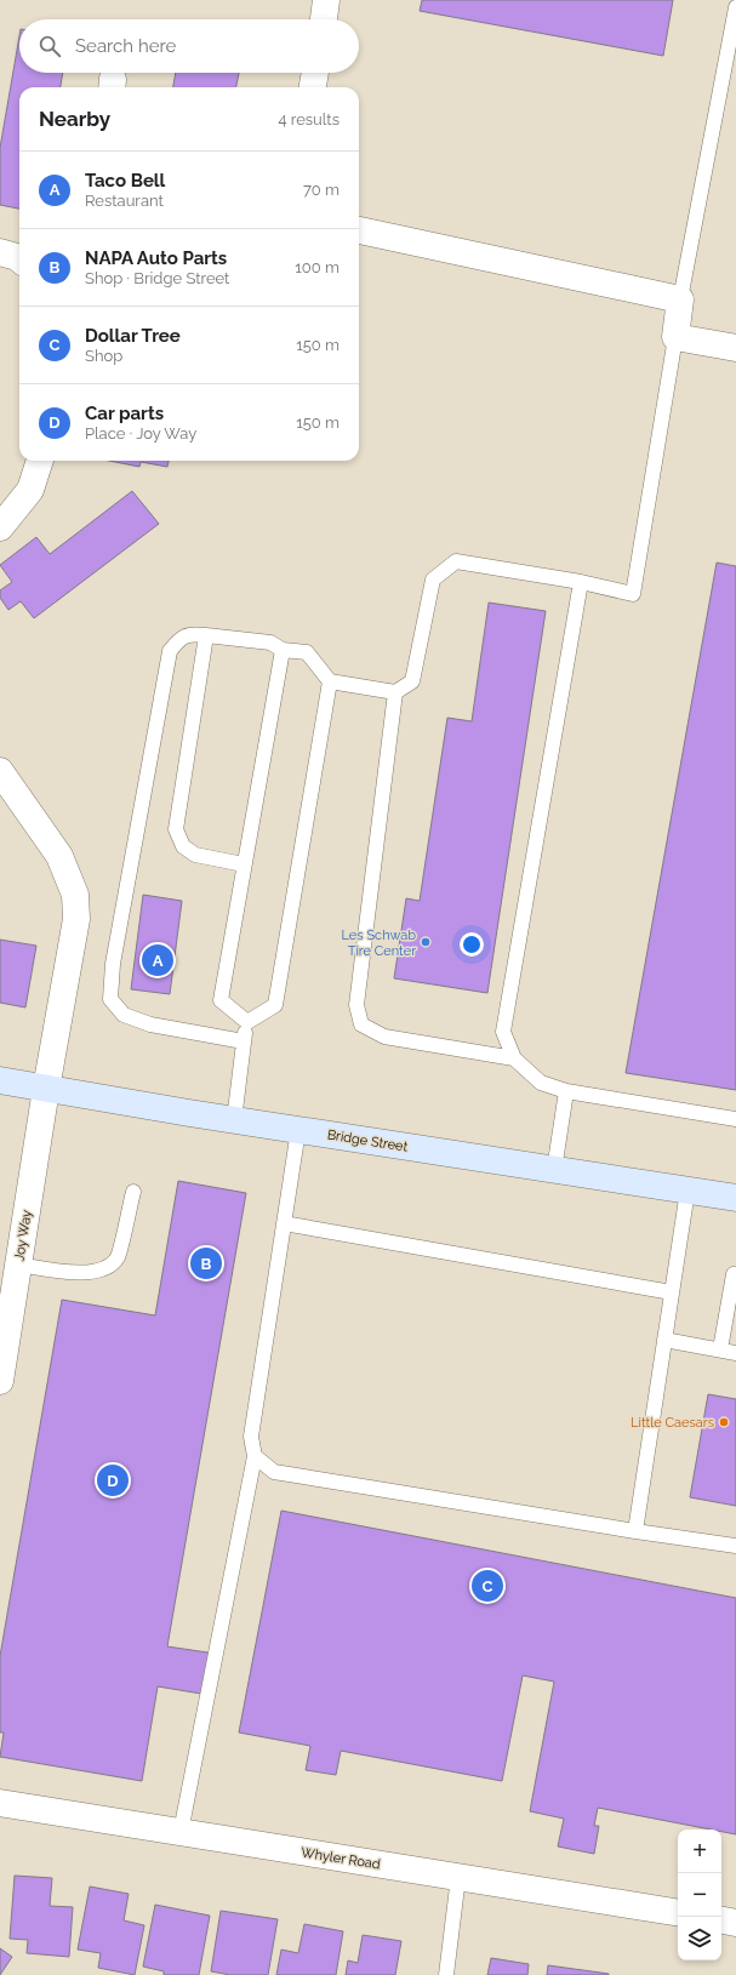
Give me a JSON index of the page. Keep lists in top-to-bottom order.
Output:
{
  "streets": {
    "main road": ["Bridge Street"],
    "street": ["Joy Way", "Whyler Road"]
  },
  "crossings": [
    ["Bridge Street", "Joy Way"]
  ],
  "places": ["Les Schwab Tire Center", "Little Caesars"],
  "page": {
    "search": "Search here",
    "heading": ["Nearby", "4 results"],
    "list": [
      {
        "mark": "A",
        "name": "Taco Bell",
        "note": "Restaurant",
        "value": "70 m"
      },
      {
        "mark": "B",
        "name": "NAPA Auto Parts",
        "note": "Shop · Bridge Street",
        "value": "100 m"
      },
      {
        "mark": "C",
        "name": "Dollar Tree",
        "note": "Shop",
        "value": "150 m"
      },
      {
        "mark": "D",
        "name": "Car parts",
        "note": "Place · Joy Way",
        "value": "150 m"
      }
    ],
    "pins": [
      "A",
      "B",
      "D",
      "C"
    ],
    "map_buttons": ["+", "−"]
  }
}
